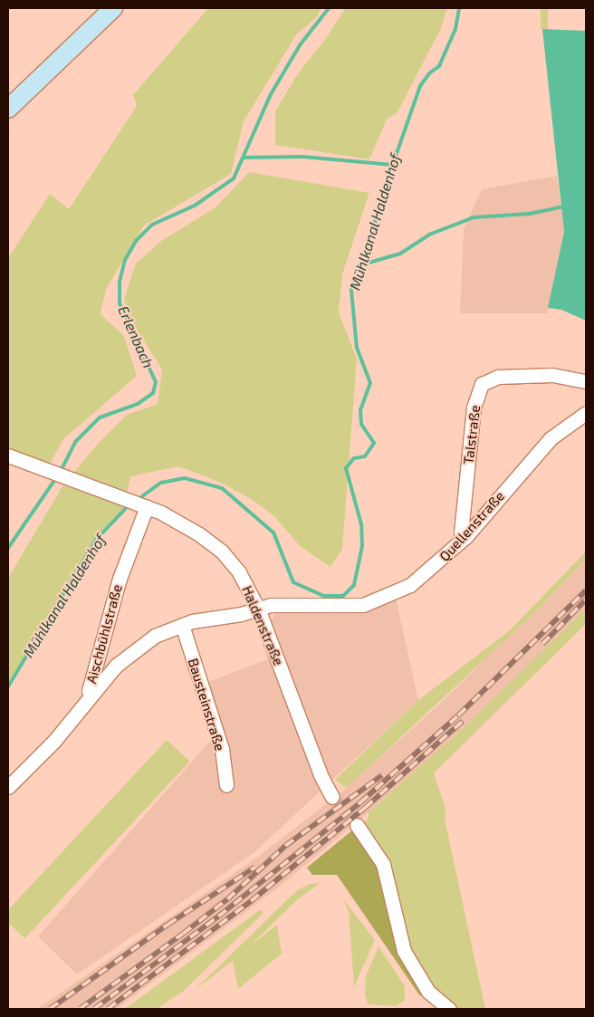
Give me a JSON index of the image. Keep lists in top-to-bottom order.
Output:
{
  "streets": {
    "street": [
      "Talstraße",
      "Quellenstraße",
      "Haldenstraße",
      "Aischbühlstraße",
      "Bausteinstraße"
    ]
  },
  "crossings": [
    ["Talstraße", "Quellenstraße"],
    ["Quellenstraße", "Haldenstraße"],
    ["Haldenstraße", "Aischbühlstraße"]
  ],
  "water": ["Mühlkanal Haldenhof", "Erlenbach"]
}
